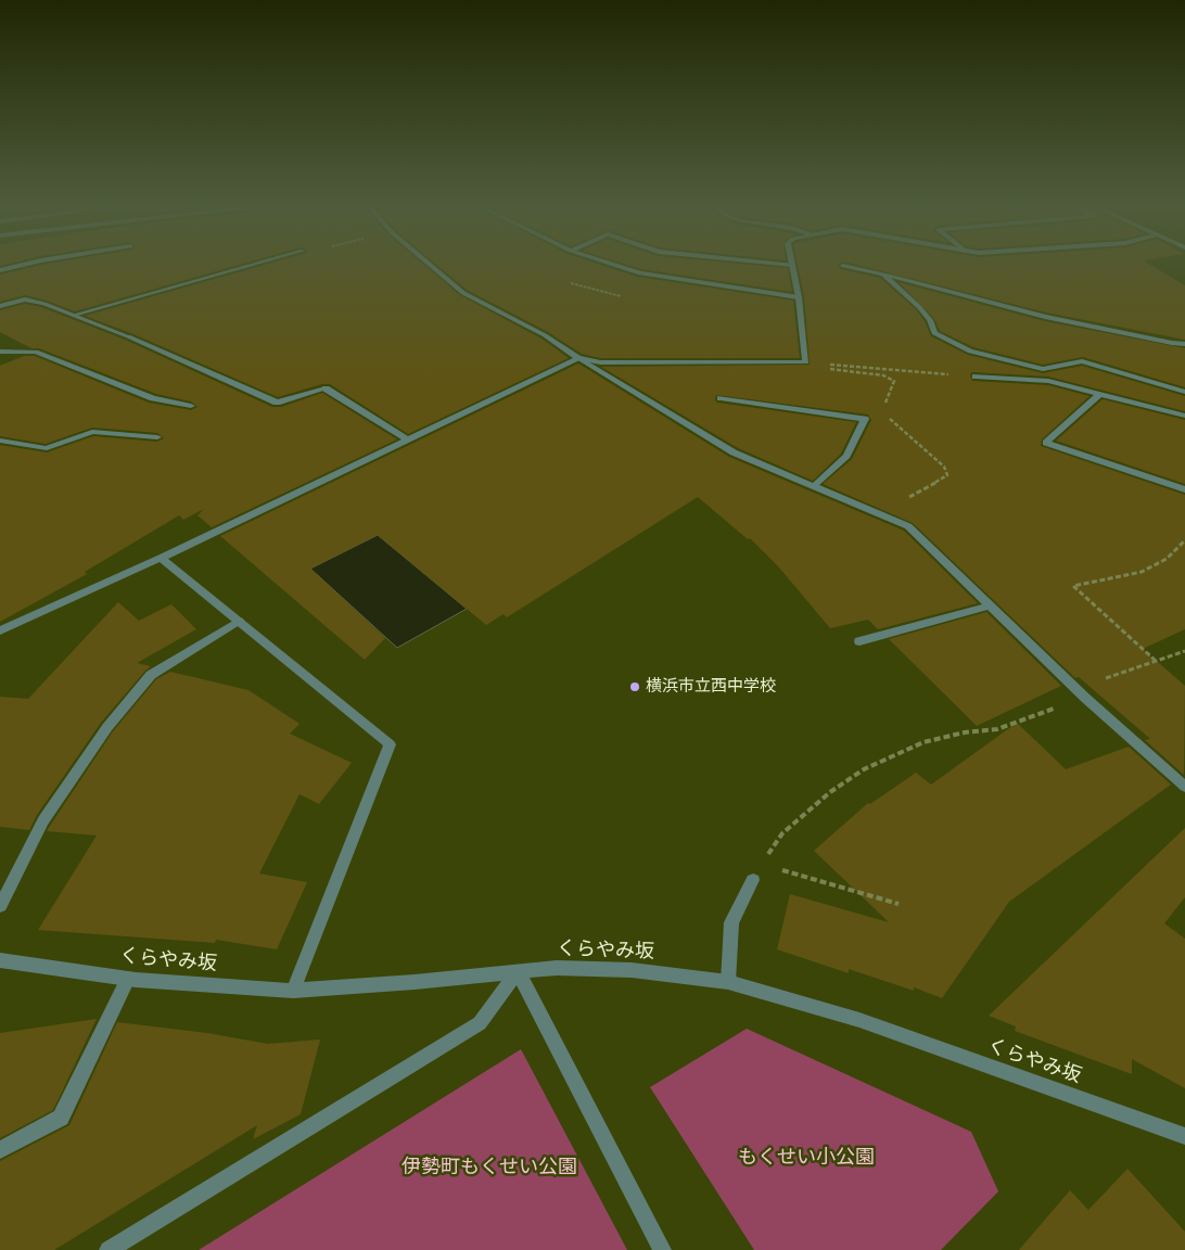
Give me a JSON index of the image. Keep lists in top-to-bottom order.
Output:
{
  "streets": {
    "street": ["くらやみ坂"]
  },
  "parks": ["もくせい小公園", "伊勢町もくせい公園"],
  "places": ["横浜市立西中学校"]
}
